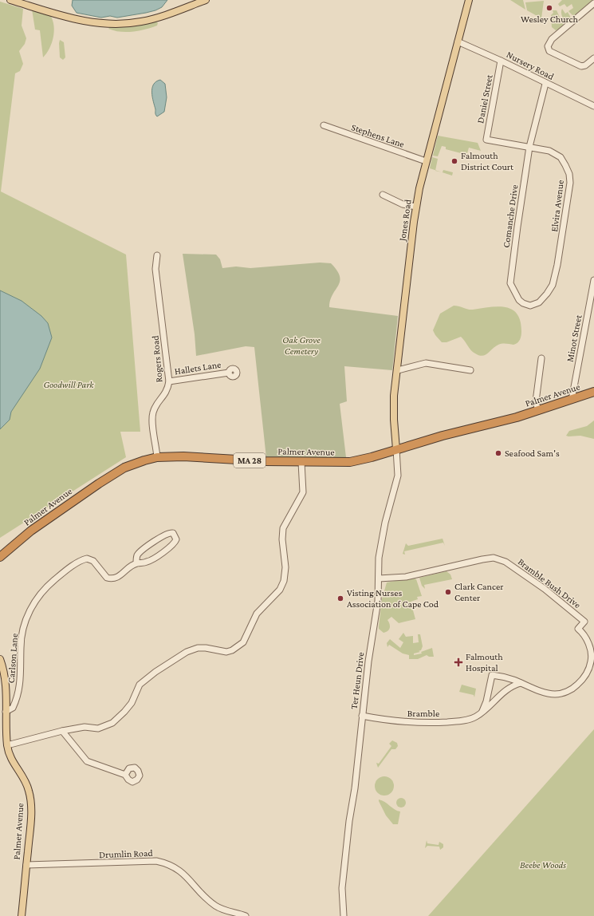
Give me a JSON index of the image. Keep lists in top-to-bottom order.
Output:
{
  "streets": {
    "highway": ["Palmer Avenue", "MA 28"],
    "main road": ["Jones Road"],
    "street": [
      "Nursery Road",
      "Daniel Street",
      "Stephens Lane",
      "Elvira Avenue",
      "Comanche Drive",
      "Minot Street",
      "Rogers Road",
      "Hallets Lane",
      "Bramble Bush Drive",
      "Carlson Lane",
      "Ter Heun Drive",
      "Bramble",
      "Drumlin Road"
    ]
  },
  "crossings": [
    ["Nursery Road", "Daniel Street"],
    ["Nursery Road", "Comanche Drive"],
    ["Nursery Road", "Jones Road"],
    ["Daniel Street", "Elvira Avenue"],
    ["Stephens Lane", "Jones Road"],
    ["Elvira Avenue", "Comanche Drive"],
    ["Jones Road", "Palmer Avenue"],
    ["Jones Road", "Ter Heun Drive"],
    ["Minot Street", "Palmer Avenue"],
    ["Rogers Road", "Hallets Lane"],
    ["Rogers Road", "Palmer Avenue"],
    ["Palmer Avenue", "Carlson Lane"],
    ["Palmer Avenue", "Ter Heun Drive"],
    ["Palmer Avenue", "Drumlin Road"],
    ["Bramble Bush Drive", "Ter Heun Drive"],
    ["Bramble Bush Drive", "Bramble"],
    ["Ter Heun Drive", "Bramble"]
  ],
  "parks": ["Oak Grove Cemetery", "Goodwill Park", "Beebe Woods"],
  "places": {
    "other": [
      "Wesley Church",
      "Falmouth District Court",
      "Seafood Sam's",
      "Clark Cancer Center",
      "Visting Nurses Association of Cape Cod"
    ],
    "health": ["Falmouth Hospital"]
  }
}
